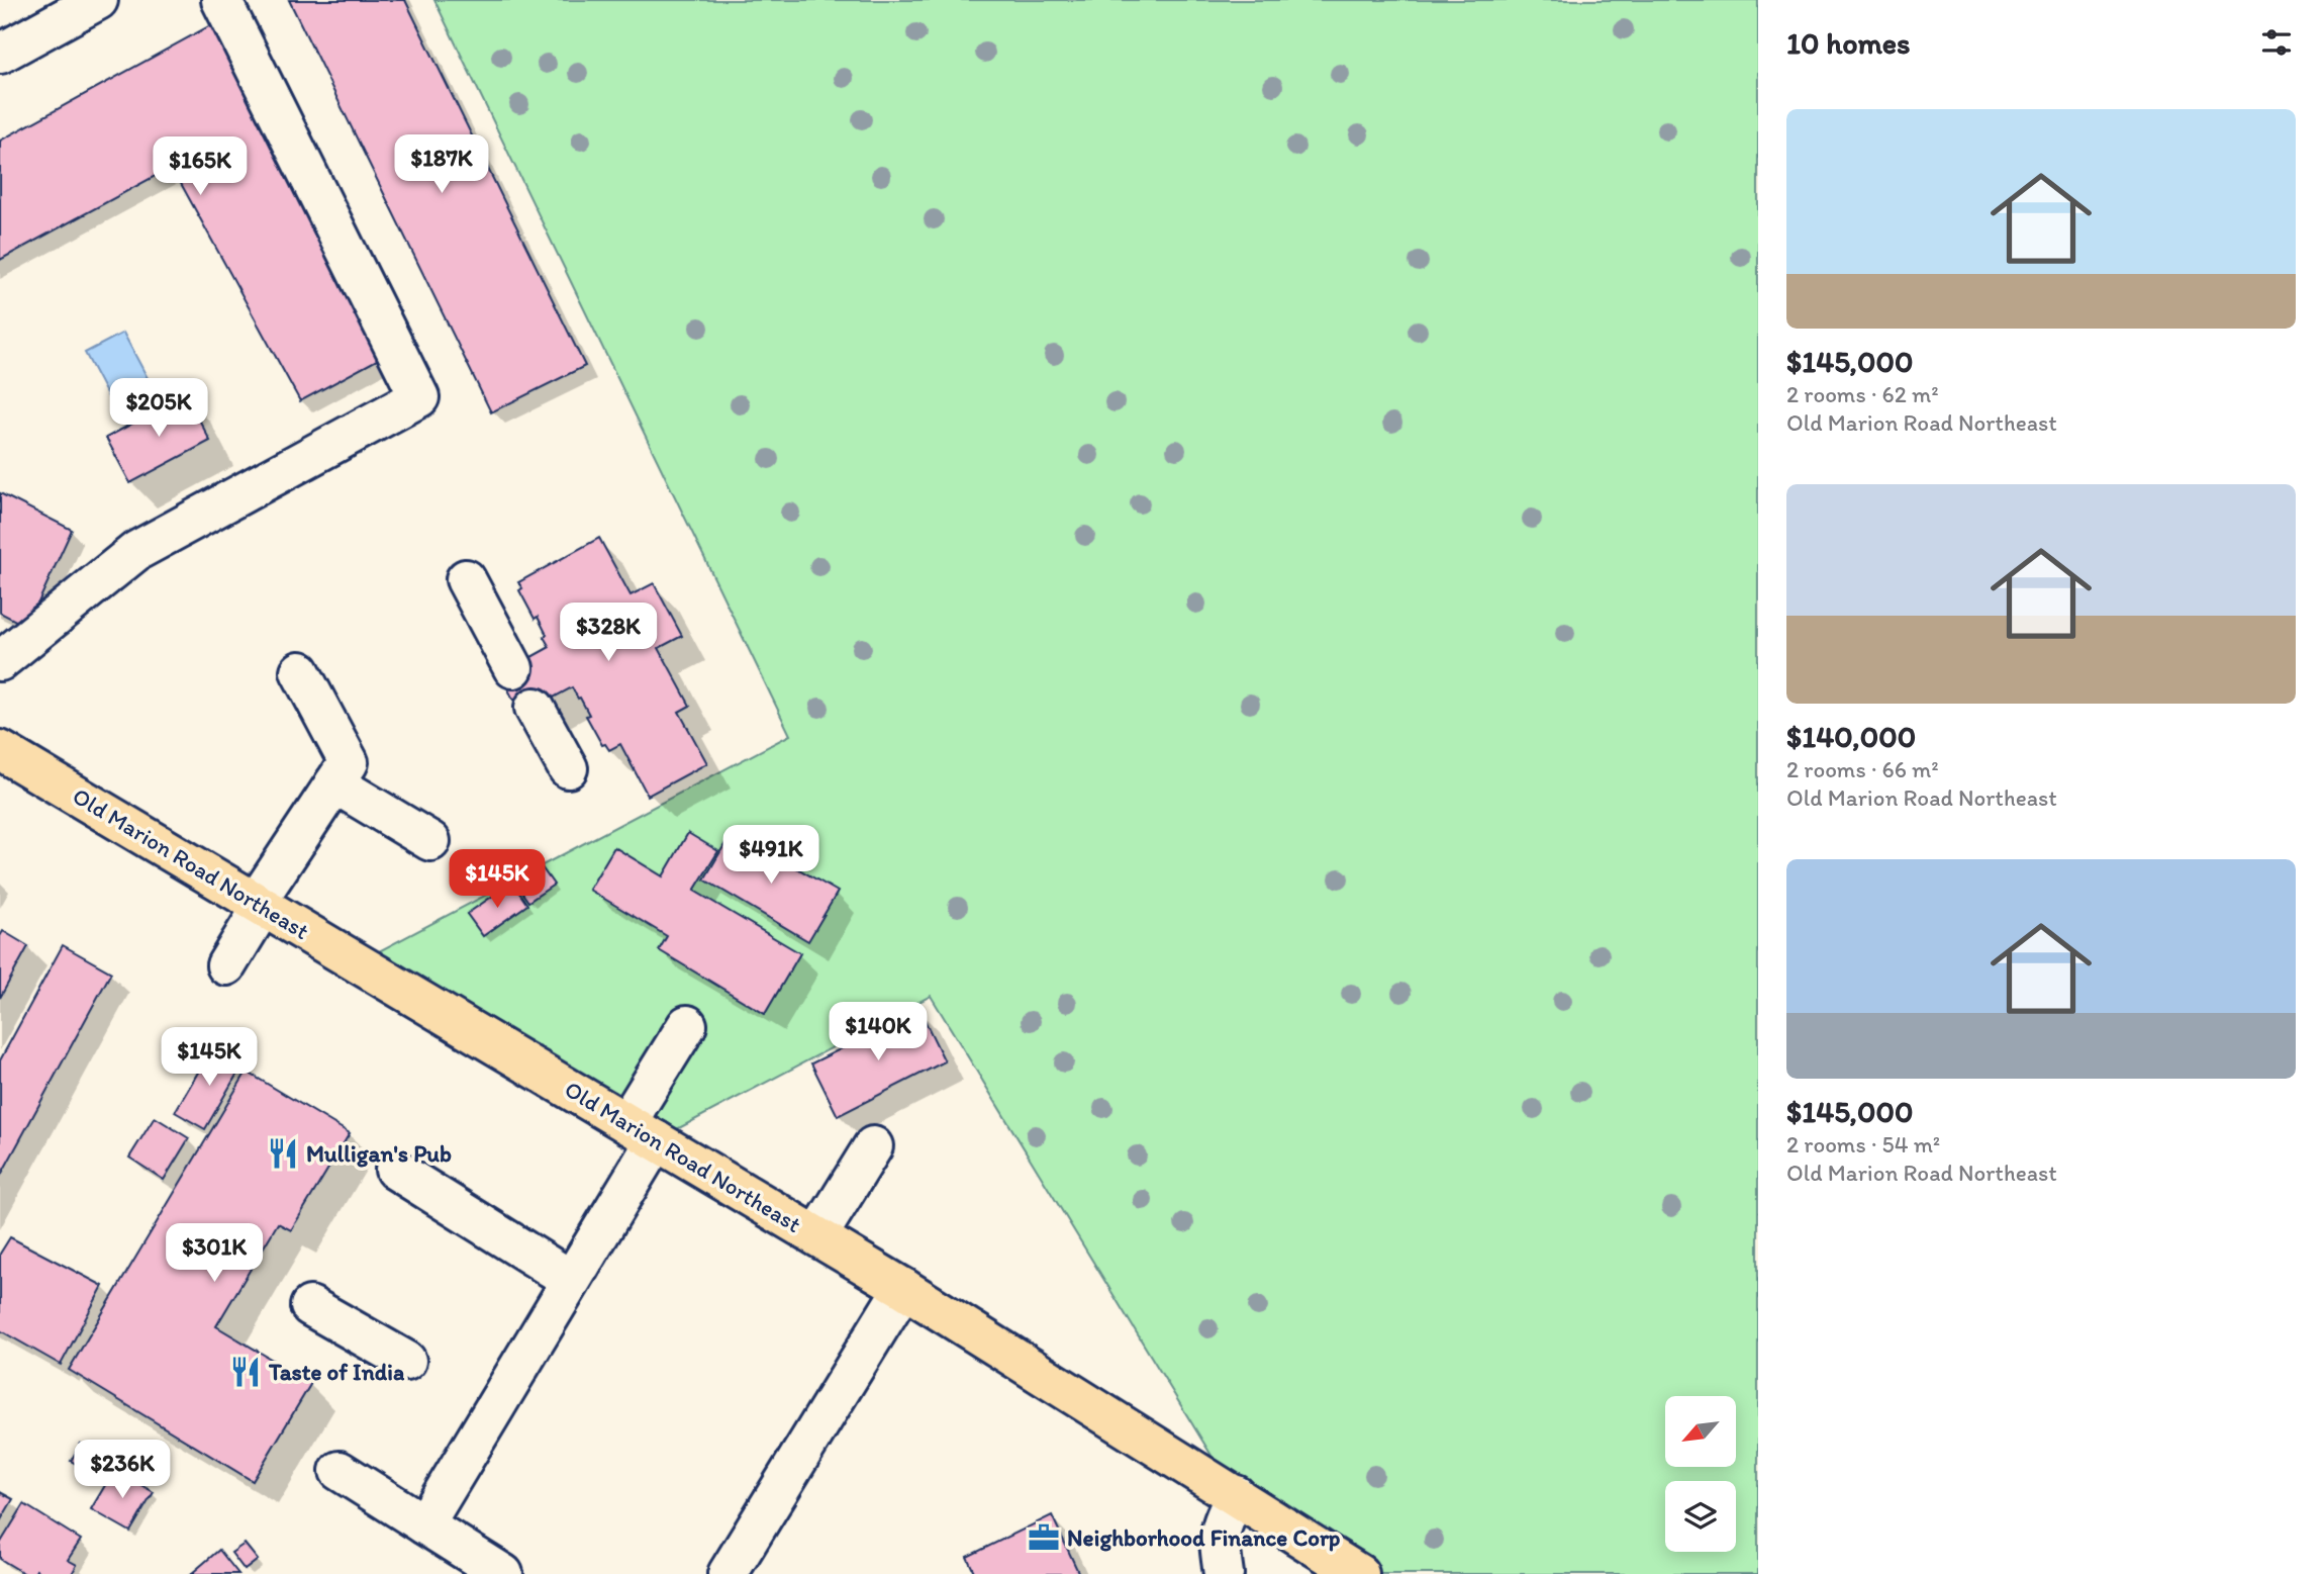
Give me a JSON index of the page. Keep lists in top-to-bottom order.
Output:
{
  "streets": {
    "main road": ["Old Marion Road Northeast"]
  },
  "places": {
    "restaurant": ["Mulligan's Pub", "Taste of India"],
    "office": ["Neighborhood Finance Corp"]
  },
  "north": "bottom left",
  "page": {
    "heading": "10 homes",
    "list": [
      {
        "name": "$145,000",
        "note": "2 rooms · 62 m² · Old Marion Road Northeast"
      },
      {
        "name": "$140,000",
        "note": "2 rooms · 66 m² · Old Marion Road Northeast"
      },
      {
        "name": "$145,000",
        "note": "2 rooms · 54 m² · Old Marion Road Northeast"
      }
    ],
    "price": [
      "$187K",
      "$165K",
      "$205K",
      "$328K",
      "$491K",
      "$145K",
      "$140K",
      "$145K",
      "$301K",
      "$236K"
    ]
  }
}
